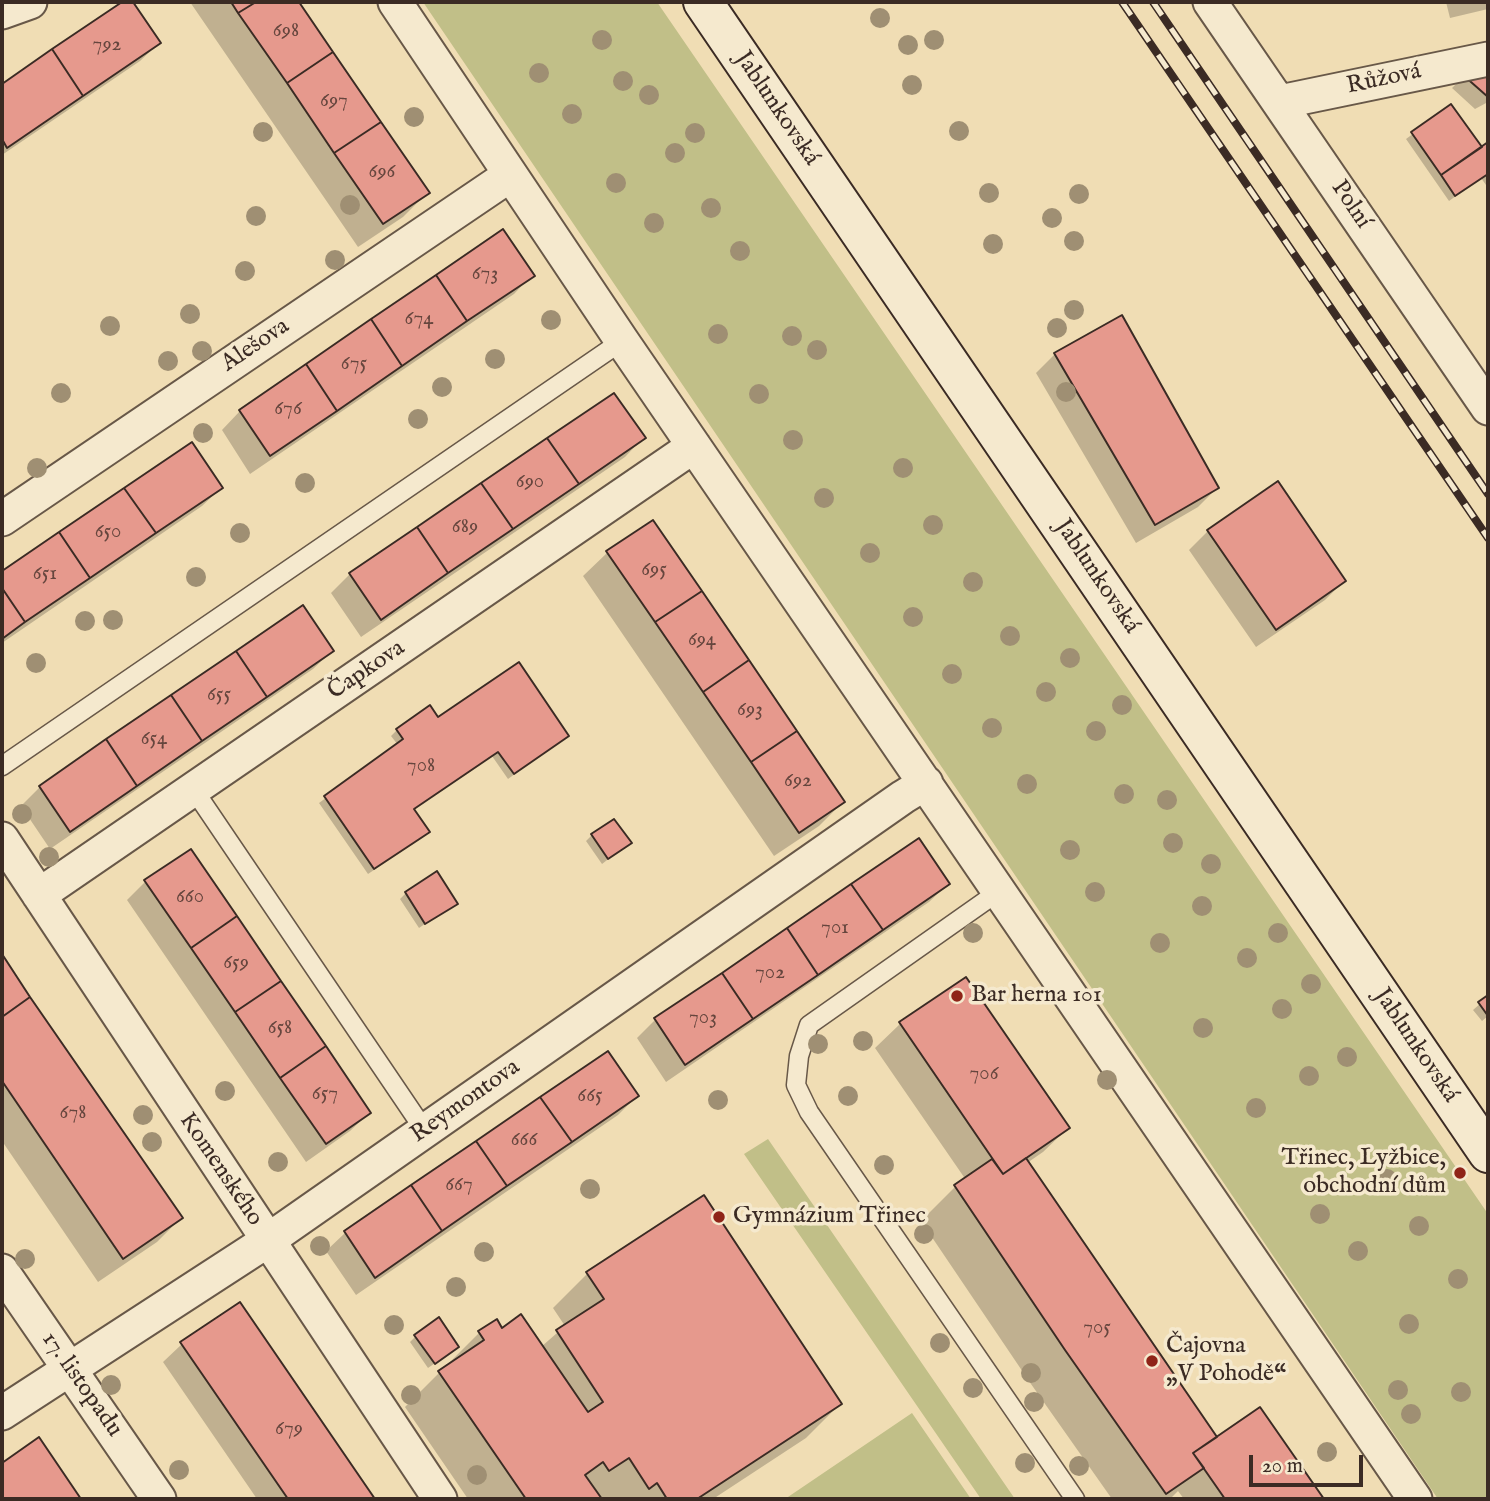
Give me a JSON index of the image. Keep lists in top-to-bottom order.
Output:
{
  "streets": {
    "main road": ["Jablunkovská"],
    "street": [
      "Růžová",
      "Polní",
      "Alešova",
      "Čapkova",
      "Reymontova",
      "Komenského",
      "17. listopadu"
    ]
  },
  "crossings": [
    ["Růžová", "Polní"],
    ["Čapkova", "Komenského"],
    ["Reymontova", "Komenského"],
    ["Reymontova", "17. listopadu"]
  ],
  "places": [
    "Bar herna 101",
    "Třinec, Lyžbice, obchodní dům",
    "Gymnázium Třinec",
    "Čajovna „V Pohodě“"
  ],
  "house_numbers": [
    "698",
    "792",
    "697",
    "696",
    "673",
    "674",
    "675",
    "676",
    "690",
    "689",
    "650",
    "695",
    "651",
    "694",
    "655",
    "693",
    "654",
    "708",
    "692",
    "660",
    "701",
    "659",
    "702",
    "703",
    "658",
    "706",
    "657",
    "665",
    "678",
    "666",
    "667",
    "705",
    "679"
  ],
  "scale_bar": "20 m"
}
